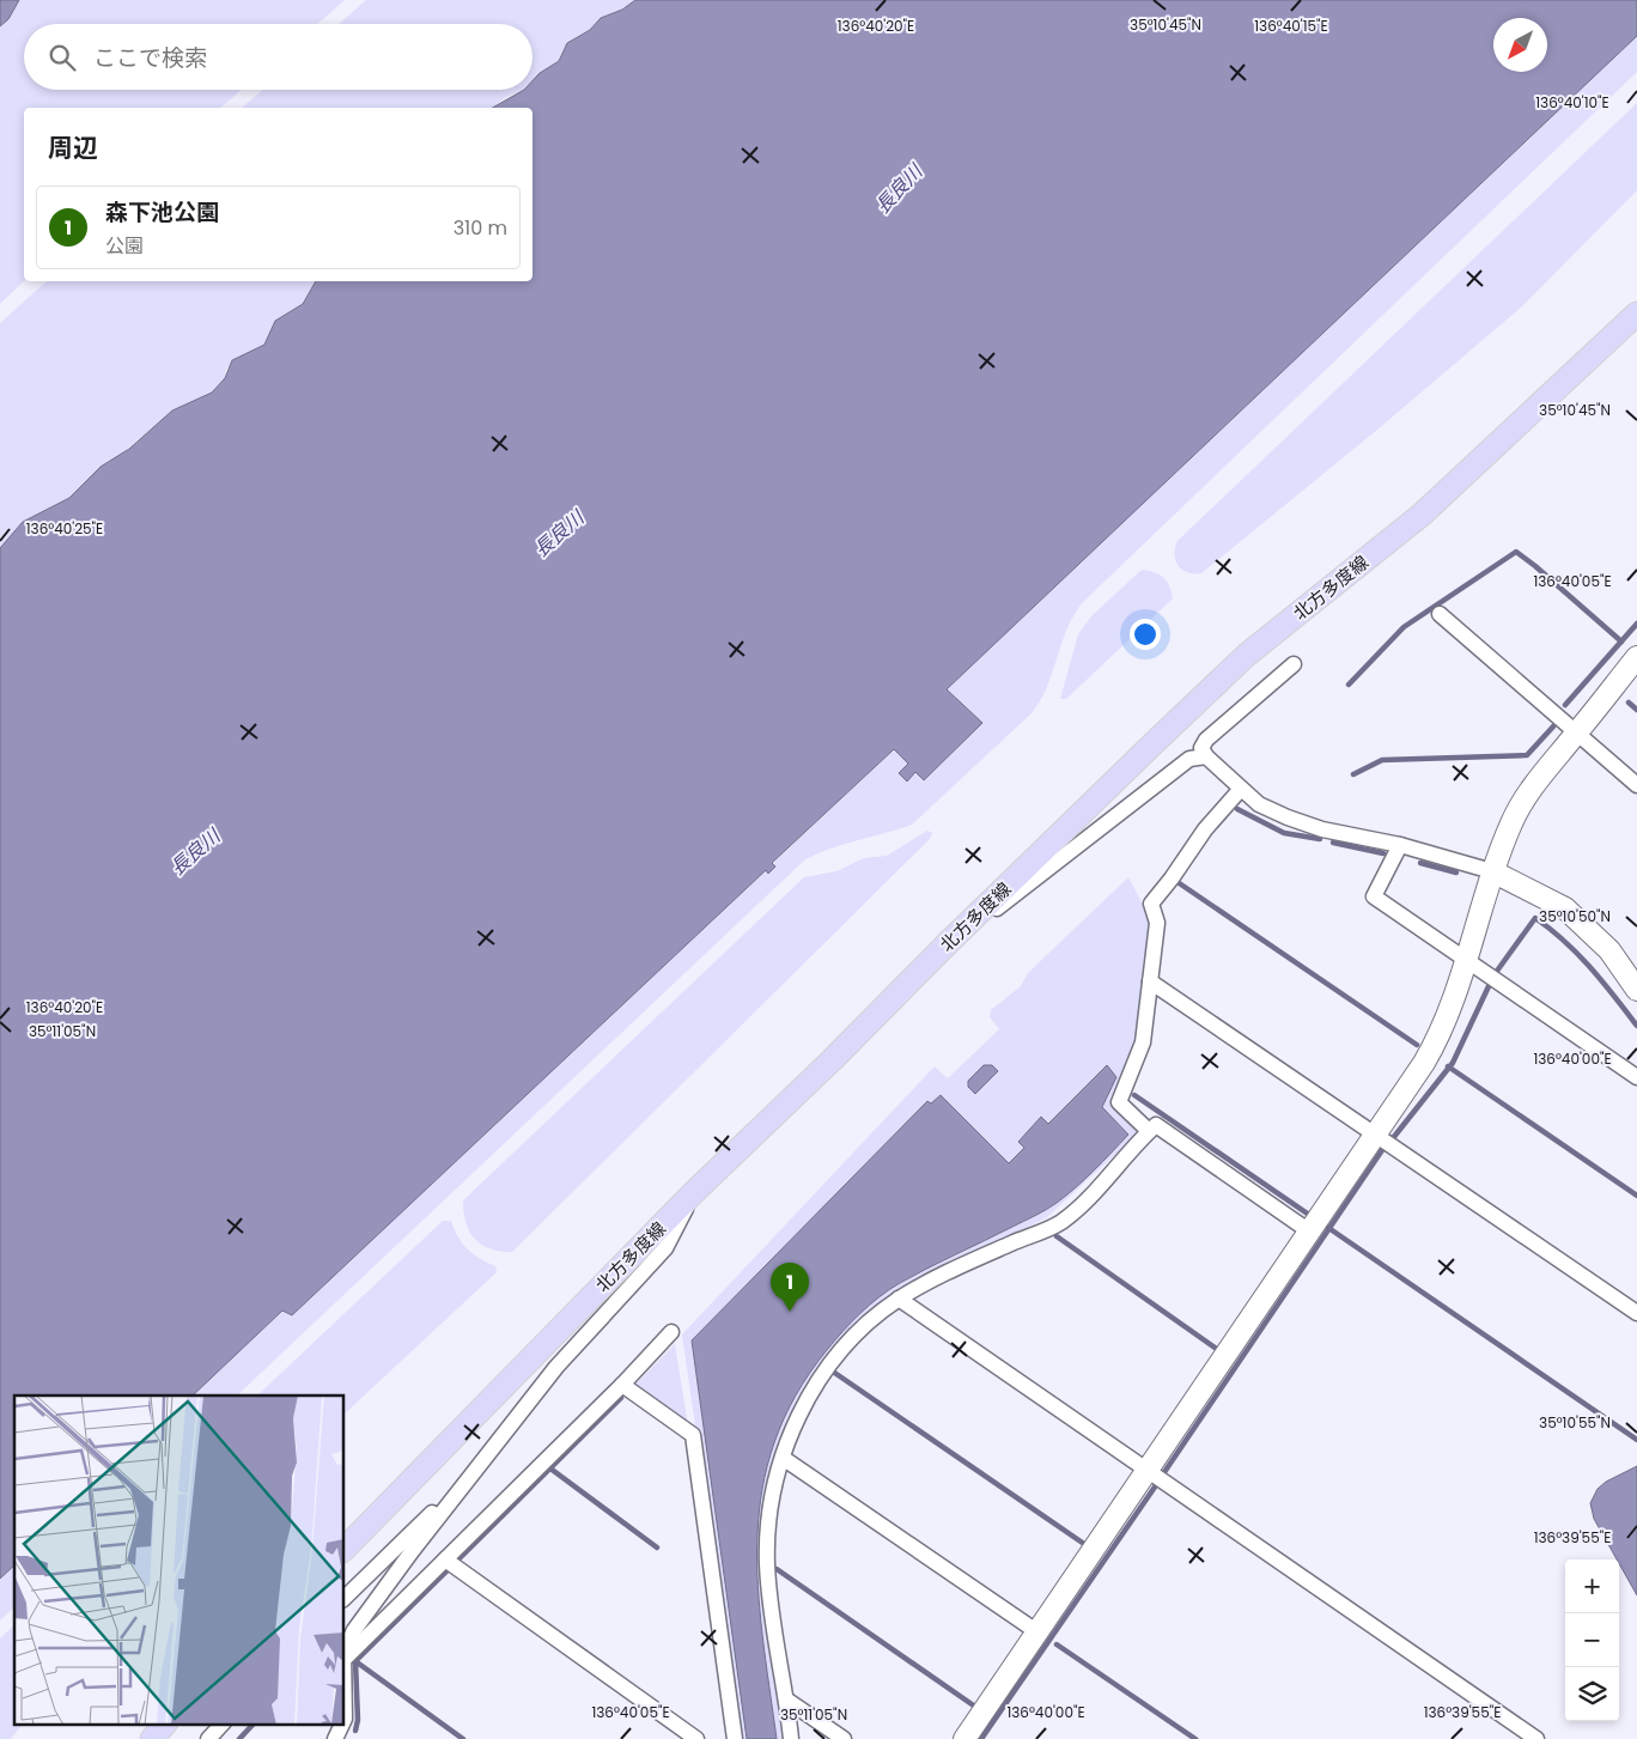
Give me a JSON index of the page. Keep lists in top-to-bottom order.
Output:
{
  "streets": {
    "main road": ["北方多度線"]
  },
  "water": ["長良川"],
  "north": "bottom left",
  "page": {
    "search": "ここで検索",
    "heading": "周辺",
    "list": [
      {
        "mark": "1",
        "name": "森下池公園",
        "note": "公園",
        "value": "310 m"
      }
    ],
    "pins": "1",
    "map_buttons": ["+", "−"]
  },
  "coordinates": [
    "35°10'45\"N",
    "136°40'20\"E",
    "136°40'15\"E",
    "136°40'10\"E",
    "136°40'25\"E",
    "136°40'05\"E",
    "35°10'50\"N",
    "35°11'05\"N",
    "136°40'00\"E",
    "35°10'55\"N",
    "136°39'55\"E"
  ]
}
